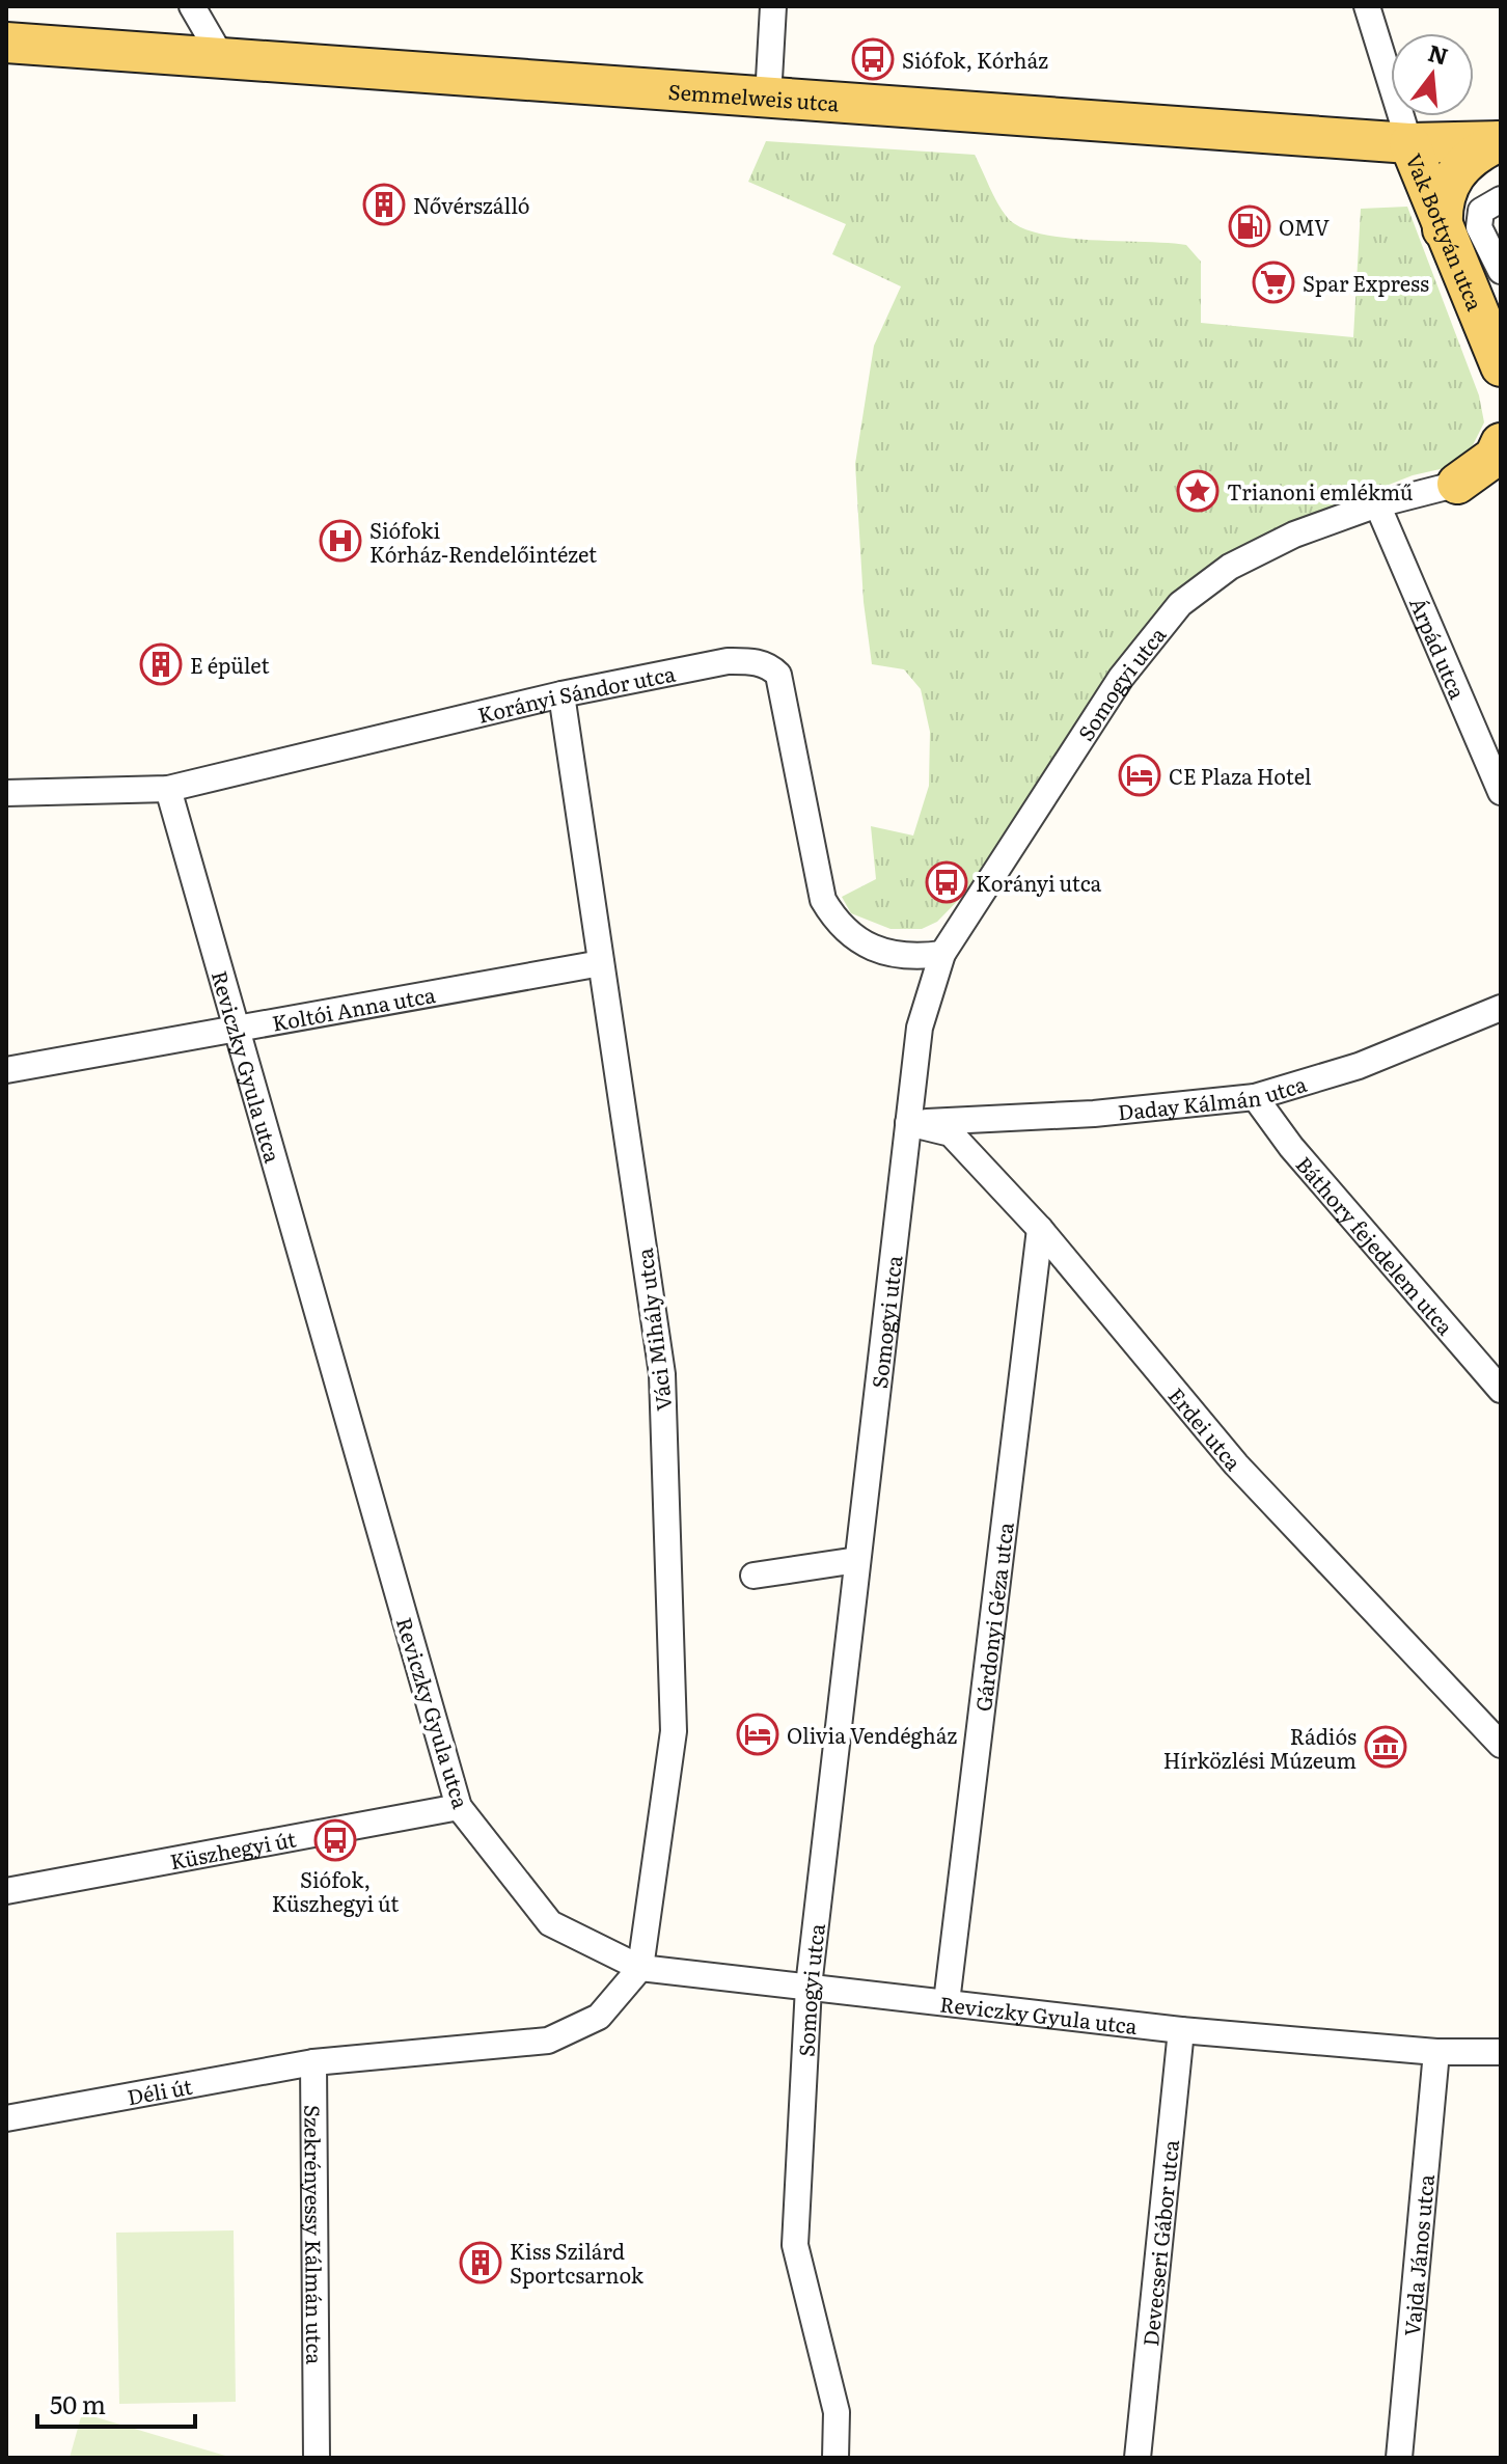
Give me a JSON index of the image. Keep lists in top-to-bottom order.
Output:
{
  "streets": {
    "main road": ["Semmelweis utca", "Vak Bottyán utca"],
    "street": [
      "Árpád utca",
      "Somogyi utca",
      "Korányi Sándor utca",
      "Koltói Anna utca",
      "Reviczky Gyula utca",
      "Daday Kálmán utca",
      "Báthory fejedelem utca",
      "Váci Mihály utca",
      "Erdei utca",
      "Gárdonyi Géza utca",
      "Küszhegyi út",
      "Déli út",
      "Szekrényessy Kálmán utca",
      "Devecseri Gábor utca",
      "Vajda János utca"
    ]
  },
  "crossings": [
    ["Semmelweis utca", "Vak Bottyán utca"],
    ["Árpád utca", "Somogyi utca"],
    ["Somogyi utca", "Korányi Sándor utca"],
    ["Somogyi utca", "Reviczky Gyula utca"],
    ["Somogyi utca", "Daday Kálmán utca"],
    ["Somogyi utca", "Erdei utca"],
    ["Korányi Sándor utca", "Reviczky Gyula utca"],
    ["Korányi Sándor utca", "Váci Mihály utca"],
    ["Koltói Anna utca", "Reviczky Gyula utca"],
    ["Koltói Anna utca", "Váci Mihály utca"],
    ["Reviczky Gyula utca", "Váci Mihály utca"],
    ["Reviczky Gyula utca", "Gárdonyi Géza utca"],
    ["Reviczky Gyula utca", "Küszhegyi út"],
    ["Reviczky Gyula utca", "Déli út"],
    ["Reviczky Gyula utca", "Devecseri Gábor utca"],
    ["Reviczky Gyula utca", "Vajda János utca"],
    ["Daday Kálmán utca", "Báthory fejedelem utca"],
    ["Daday Kálmán utca", "Erdei utca"],
    ["Váci Mihály utca", "Déli út"],
    ["Erdei utca", "Gárdonyi Géza utca"],
    ["Déli út", "Szekrényessy Kálmán utca"]
  ],
  "places": {
    "bus stop": ["Siófok, Kórház", "Korányi utca", "Siófok, Küszhegyi út"],
    "building": ["Nővérszálló", "E épület", "Kiss Szilárd Sportcsarnok"],
    "fuel station": ["OMV"],
    "supermarket": ["Spar Express"],
    "place": ["Trianoni emlékmű"],
    "hospital": ["Siófoki Kórház-Rendelőintézet"],
    "hotel": ["CE Plaza Hotel", "Olivia Vendégház"],
    "museum": ["Rádiós Hírközlési Múzeum"]
  },
  "scale_bar": "50 m",
  "north": "top"
}
